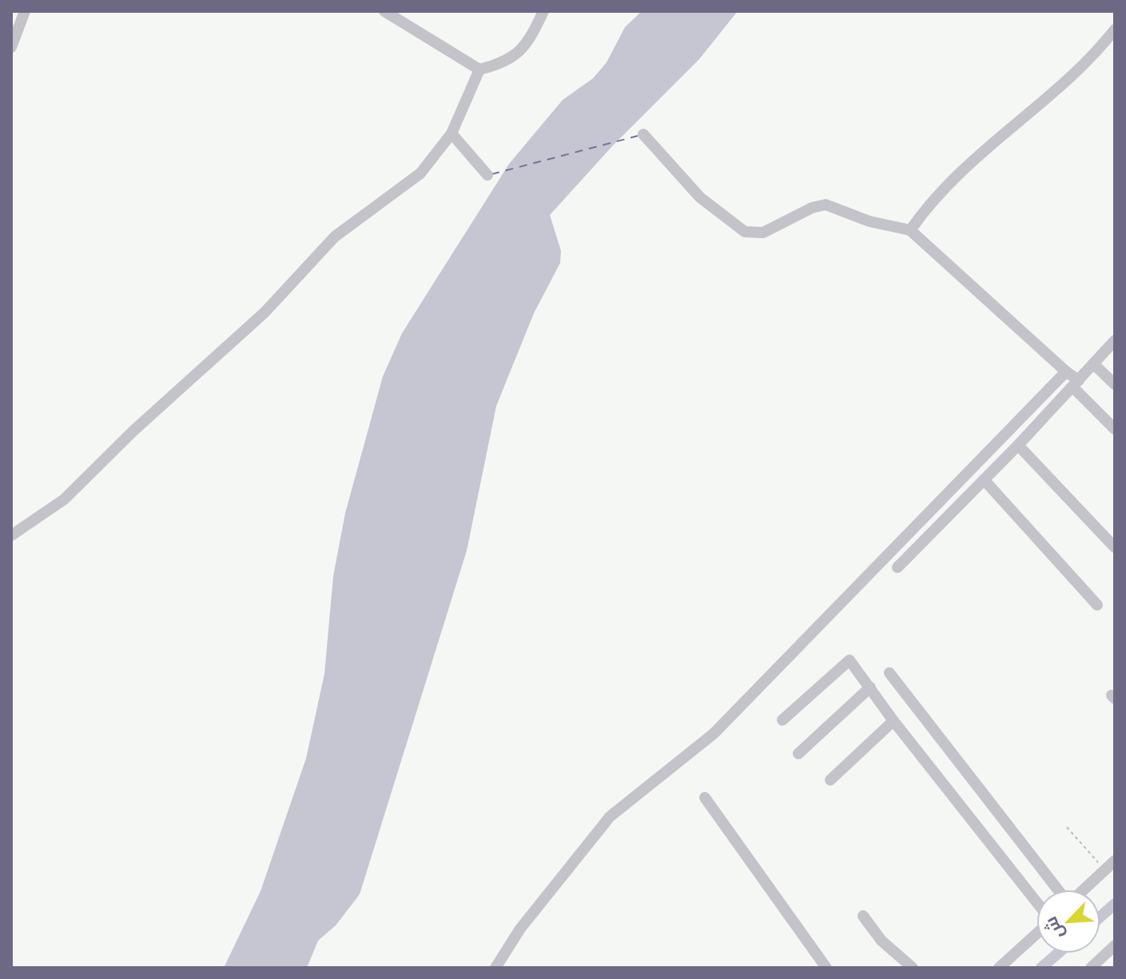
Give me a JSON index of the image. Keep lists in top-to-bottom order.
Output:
{
  "north": "bottom left"
}
